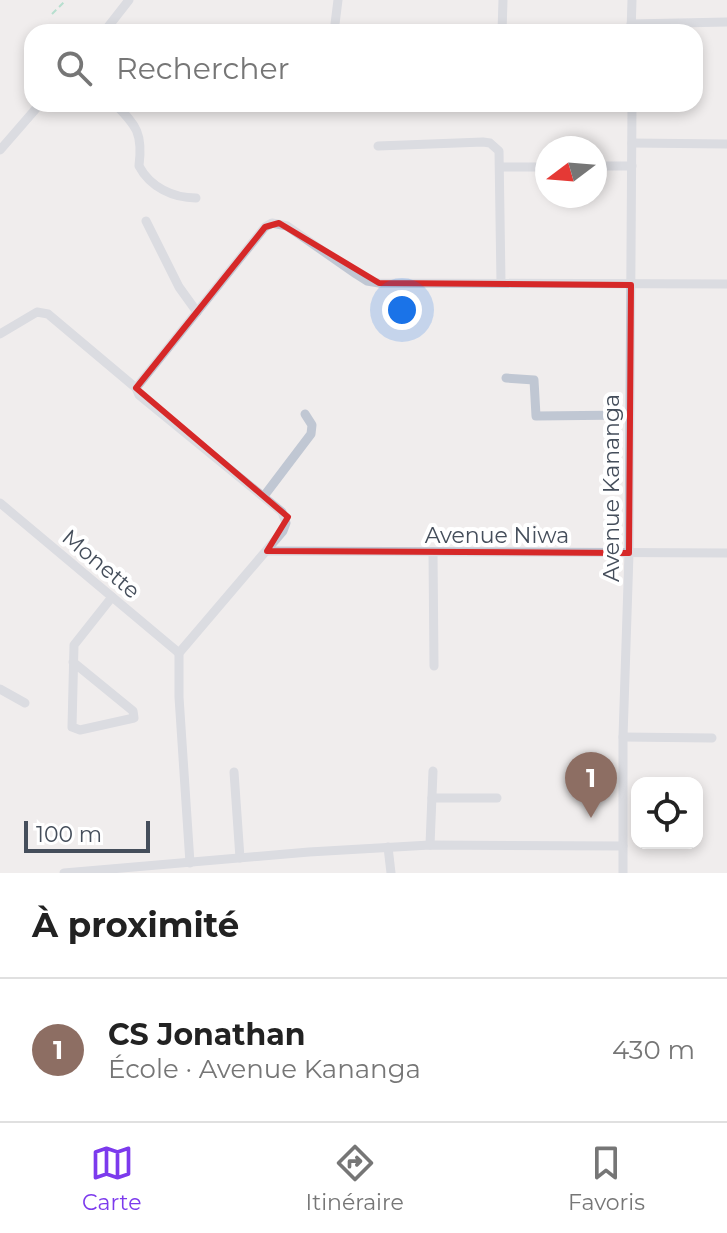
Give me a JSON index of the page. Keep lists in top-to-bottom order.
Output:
{
  "streets": {
    "street": ["Avenue Kananga", "Avenue Niwa", "Monette"]
  },
  "crossings": [
    ["Avenue Kananga", "Avenue Niwa"]
  ],
  "scale_bar": "100 m",
  "north": "left",
  "page": {
    "search": "Rechercher",
    "pins": "1",
    "scale": "100 m",
    "heading": "À proximité",
    "list": [
      {
        "mark": "1",
        "name": "CS Jonathan",
        "note": "École · Avenue Kananga",
        "value": "430 m"
      }
    ],
    "nav": ["Carte", "Itinéraire", "Favoris"]
  }
}
